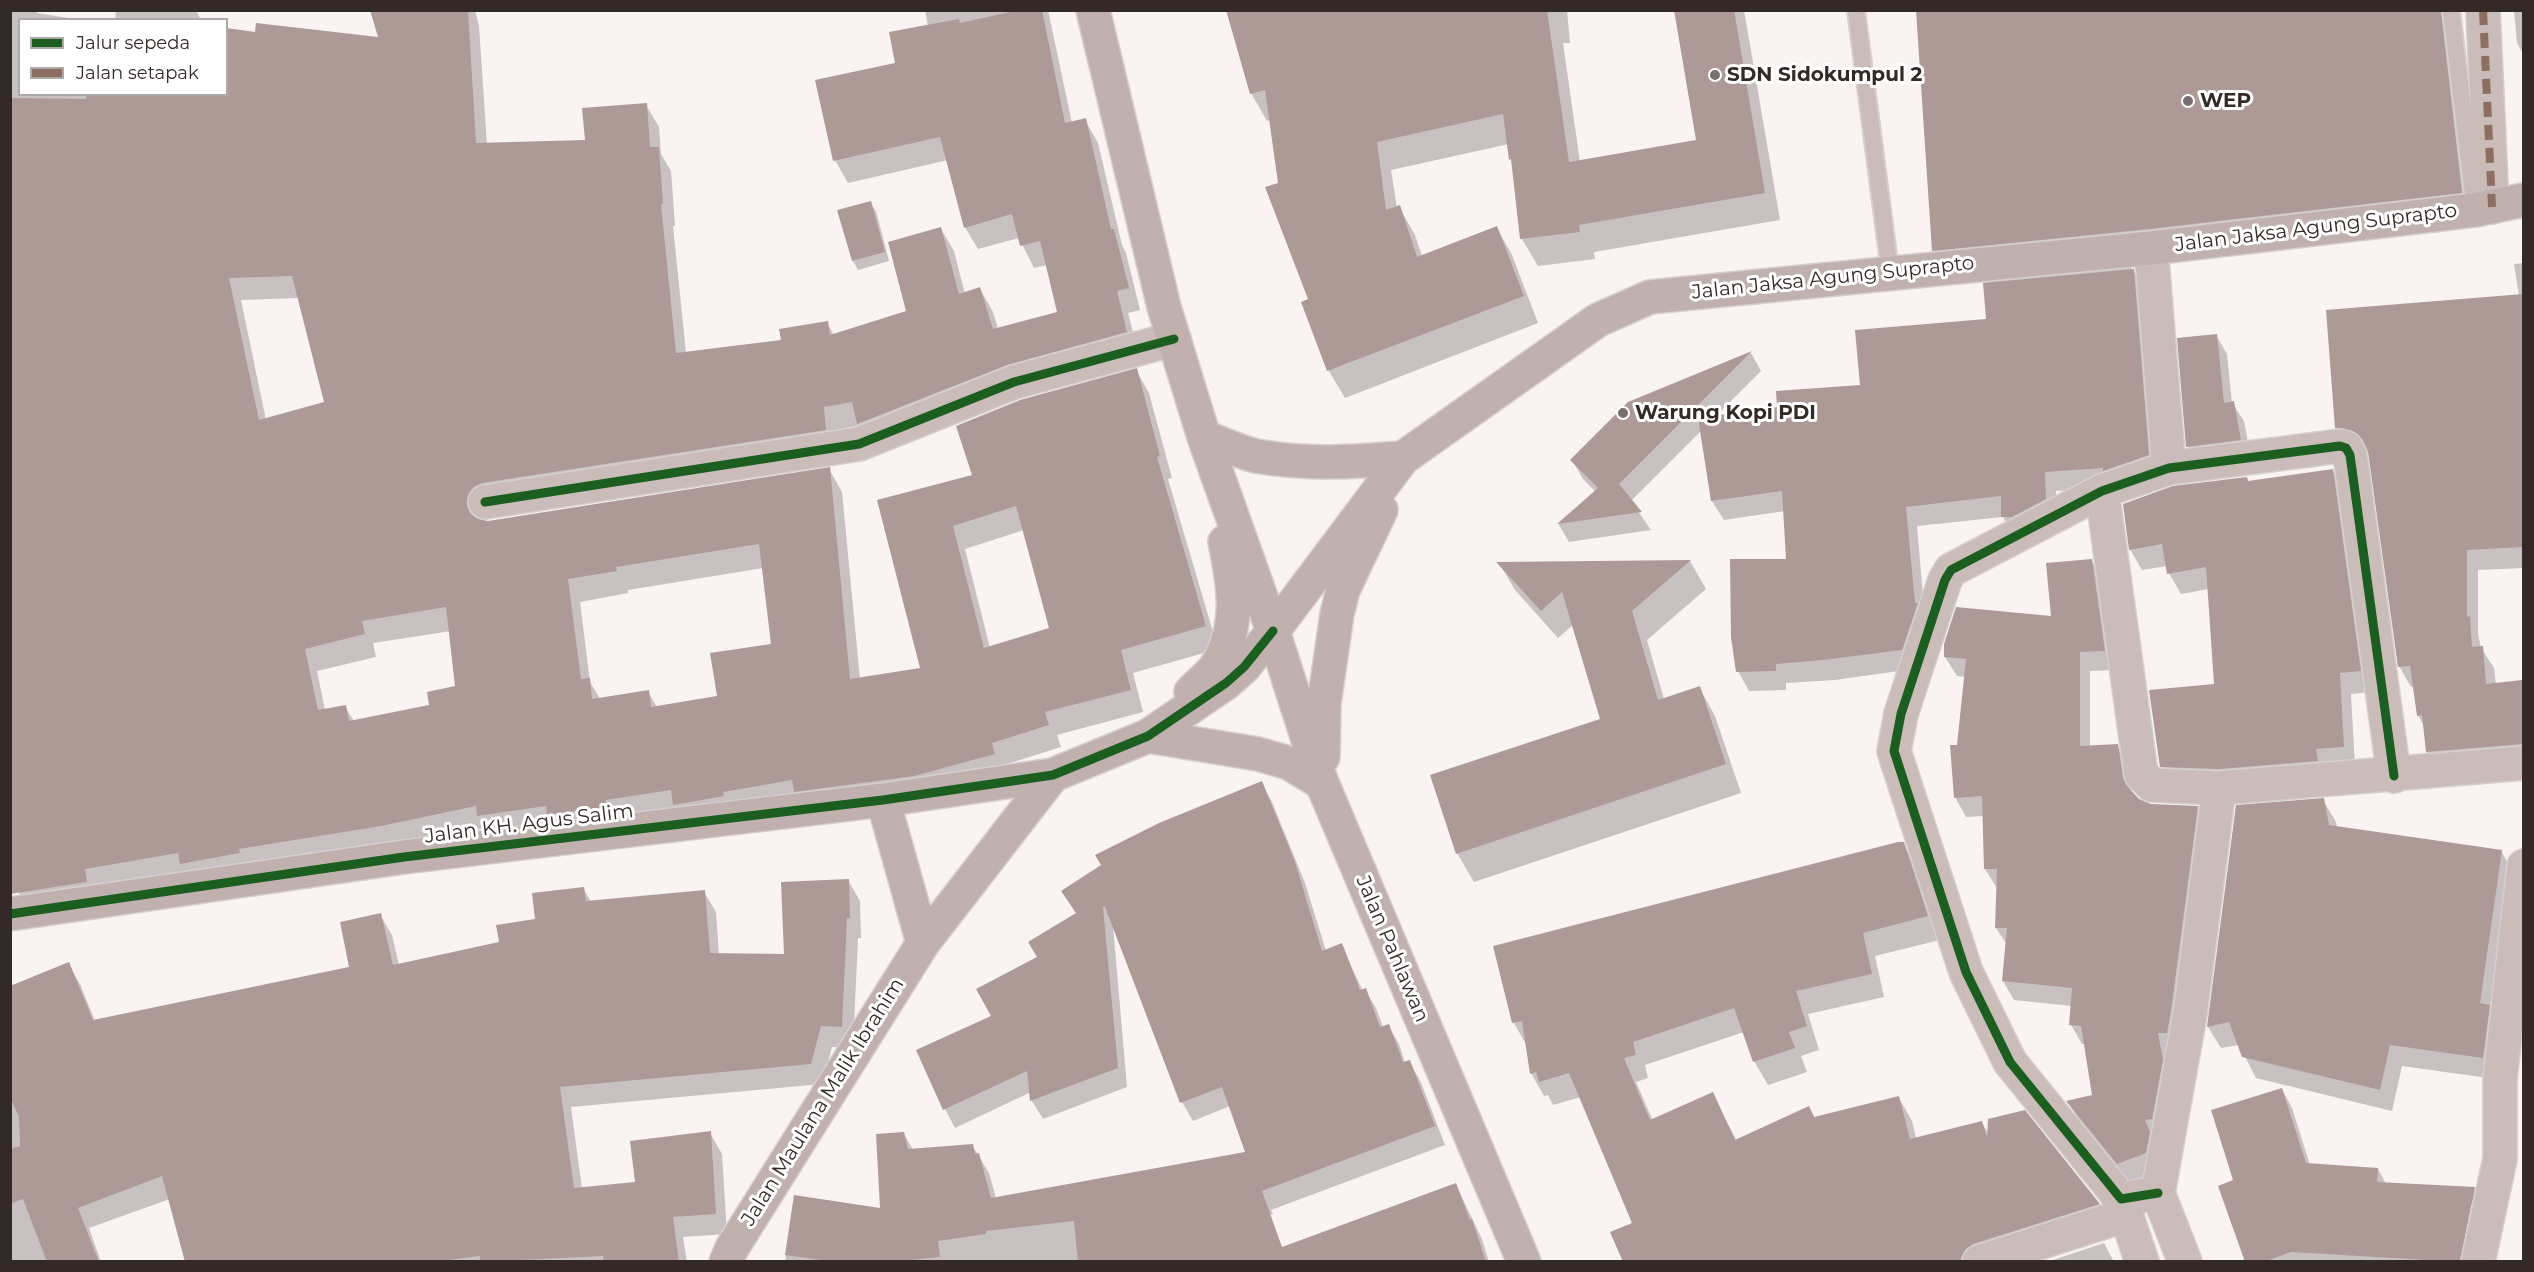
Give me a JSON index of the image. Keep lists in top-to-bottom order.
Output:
{
  "streets": {
    "main road": [
      "Jalan Jaksa Agung Suprapto",
      "Jalan KH. Agus Salim",
      "Jalan Pahlawan",
      "Jalan Maulana Malik Ibrahim"
    ]
  },
  "crossings": [
    ["Jalan Jaksa Agung Suprapto", "Jalan Pahlawan"],
    ["Jalan KH. Agus Salim", "Jalan Maulana Malik Ibrahim"]
  ],
  "places": ["SDN Sidokumpul 2", "WEP", "Warung Kopi PDI"],
  "legend": ["Jalur sepeda", "Jalan setapak"]
}
